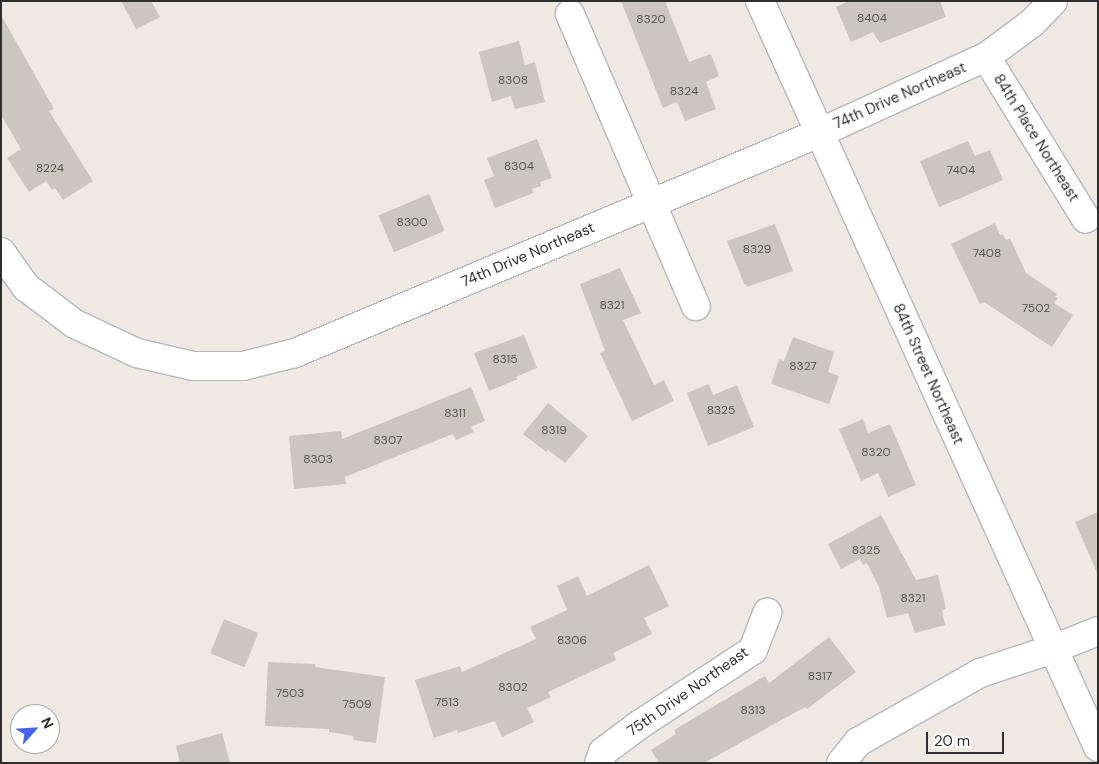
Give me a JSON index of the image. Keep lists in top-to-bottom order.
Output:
{
  "streets": {
    "street": [
      "74th Drive Northeast",
      "84th Place Northeast",
      "84th Street Northeast",
      "75th Drive Northeast"
    ]
  },
  "crossings": [
    ["74th Drive Northeast", "84th Place Northeast"],
    ["74th Drive Northeast", "84th Street Northeast"]
  ],
  "house_numbers": [
    "8404",
    "8320",
    "8308",
    "8324",
    "8304",
    "8224",
    "7404",
    "8300",
    "8329",
    "7408",
    "8321",
    "7502",
    "8315",
    "8327",
    "8325",
    "8311",
    "8319",
    "8307",
    "8320",
    "8303",
    "8325",
    "8321",
    "8306",
    "8317",
    "8302",
    "7503",
    "7513",
    "7509",
    "8313"
  ],
  "scale_bar": "20 m",
  "north": "top right"
}
